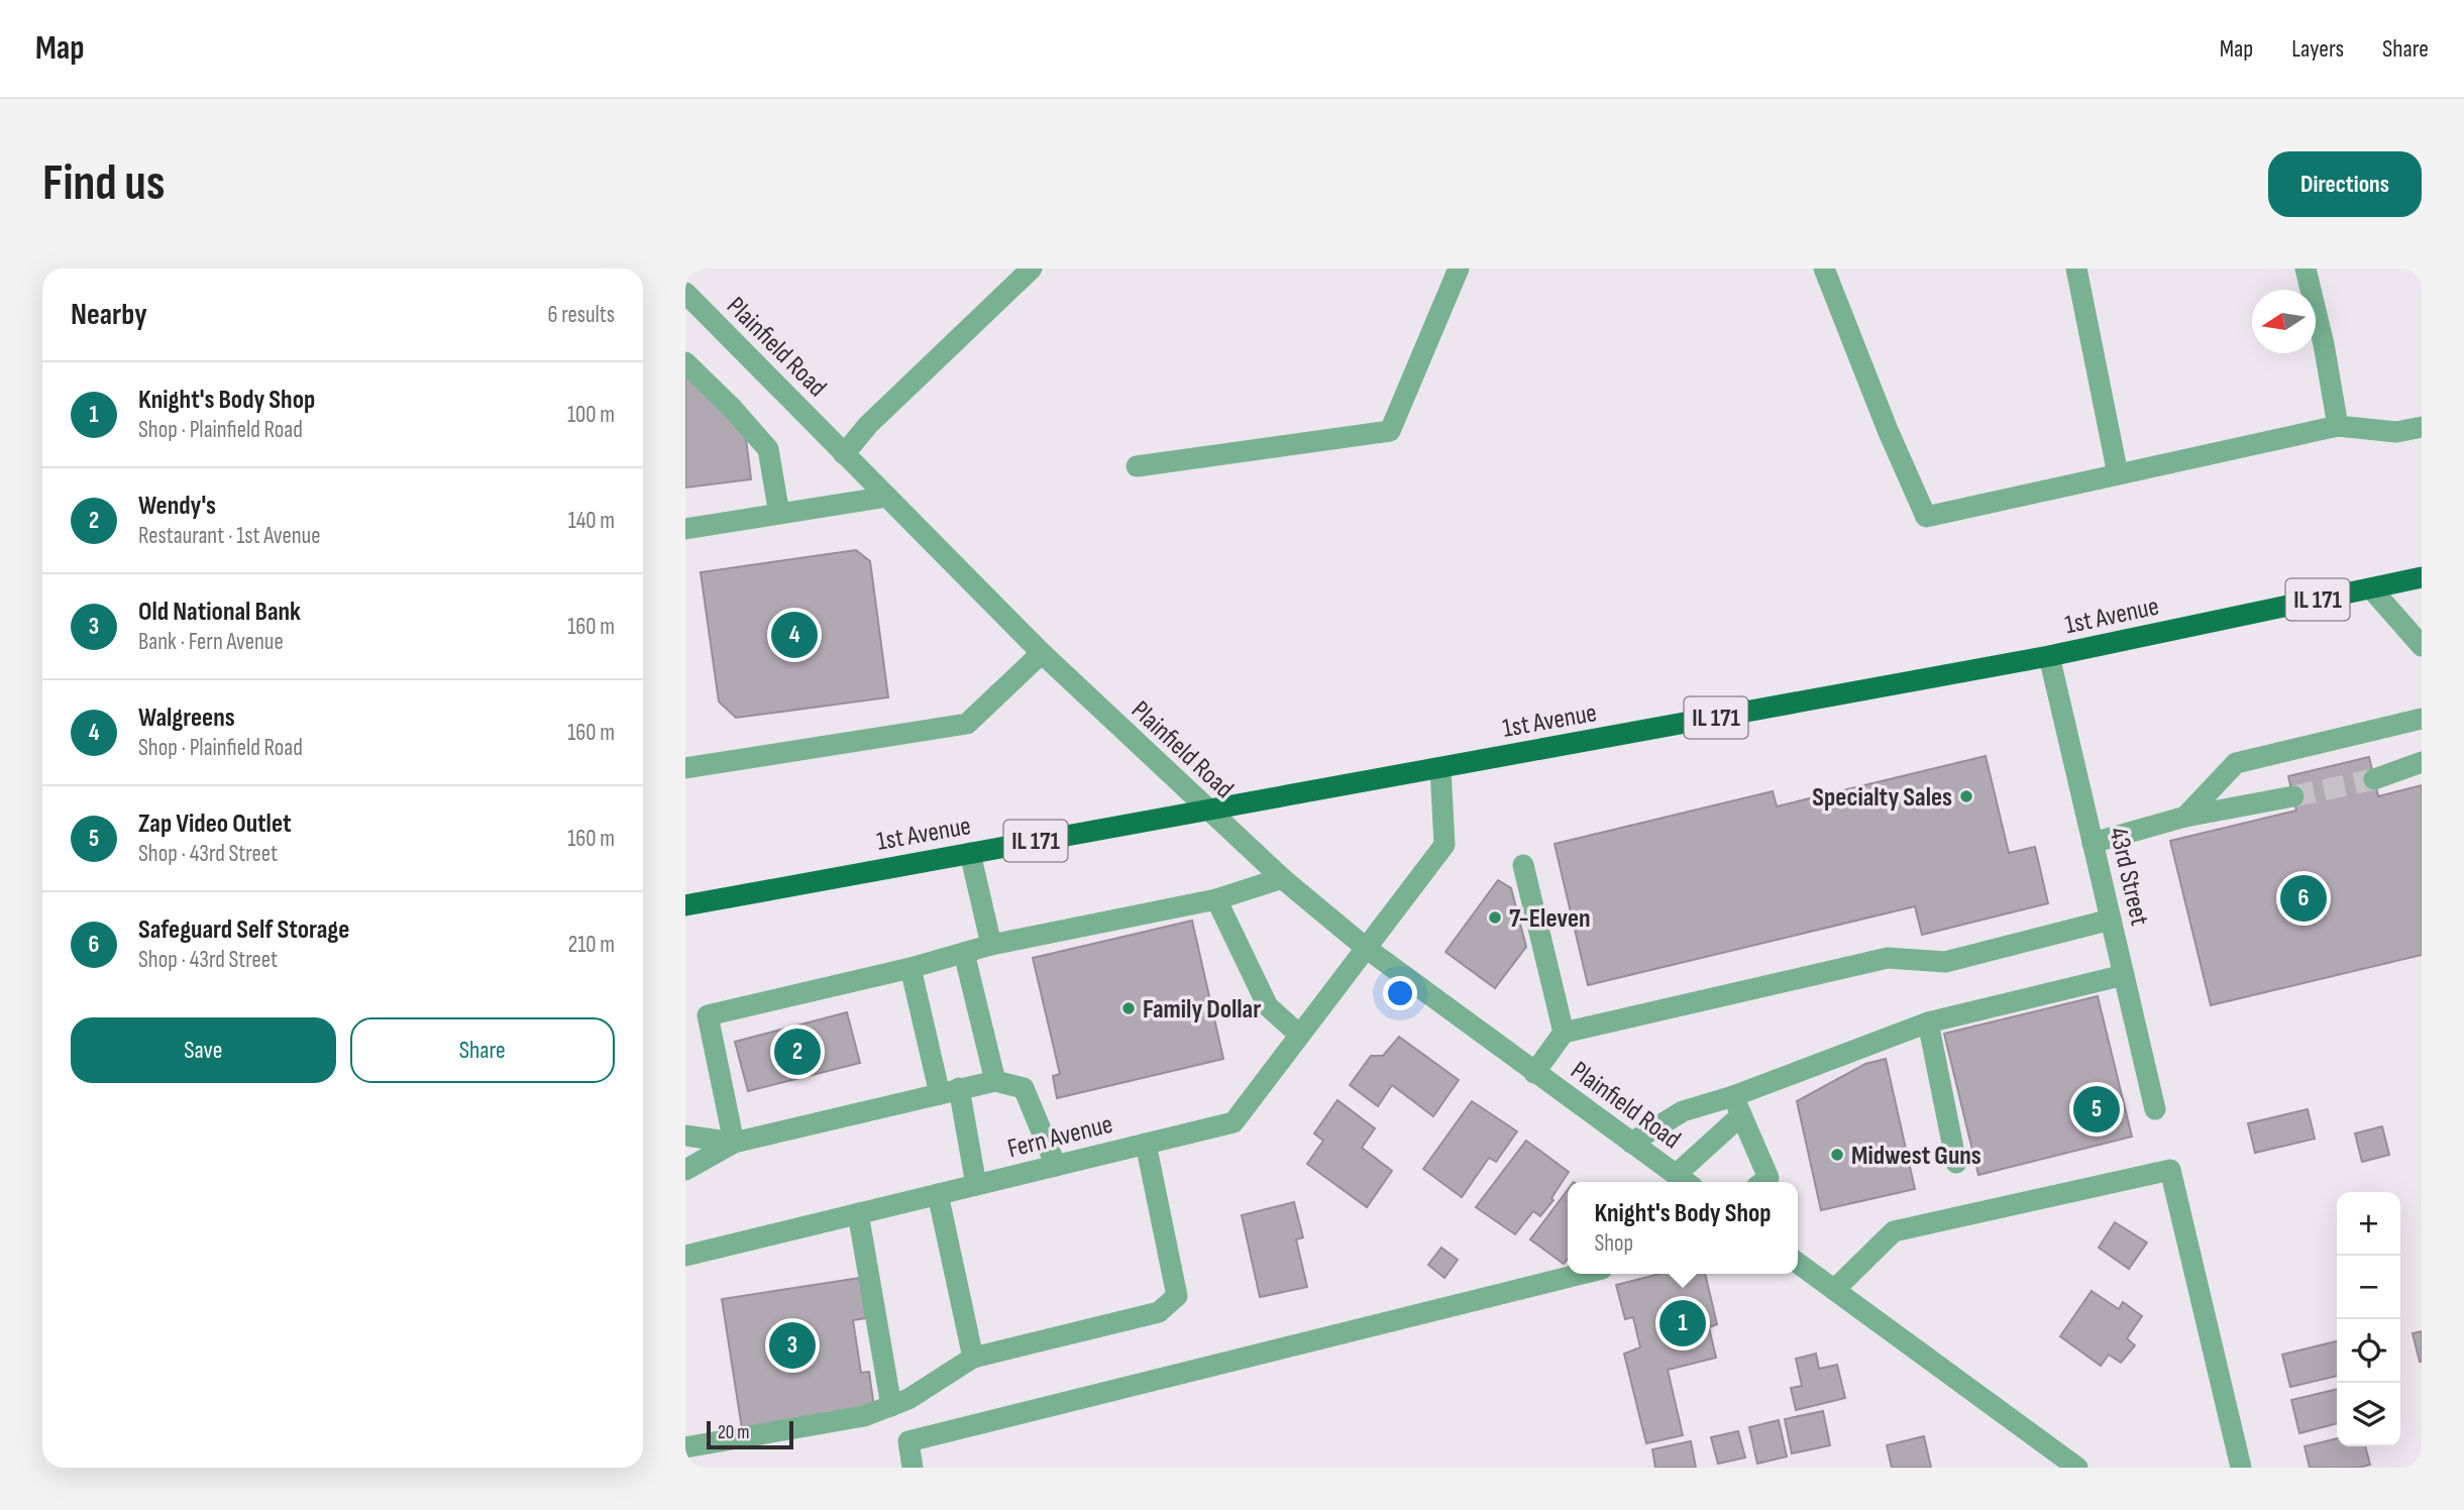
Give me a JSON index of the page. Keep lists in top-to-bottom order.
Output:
{
  "streets": {
    "main road": ["IL 171", "1st Avenue"],
    "street": ["Plainfield Road", "43rd Street", "Fern Avenue"]
  },
  "crossings": [
    ["Plainfield Road", "1st Avenue"],
    ["Plainfield Road", "Fern Avenue"],
    ["1st Avenue", "43rd Street"],
    ["1st Avenue", "Fern Avenue"]
  ],
  "places": [
    "Specialty Sales",
    "7-Eleven",
    "Family Dollar",
    "Midwest Guns"
  ],
  "scale_bar": "20 m",
  "north": "left",
  "page": {
    "header": "Map",
    "nav": ["Map", "Layers", "Share"],
    "buttons": [
      "Directions",
      ["Save", "Share"]
    ],
    "title": "Find us",
    "heading": ["Nearby", "6 results"],
    "list": [
      {
        "mark": "1",
        "name": "Knight's Body Shop",
        "note": "Shop · Plainfield Road",
        "value": "100 m"
      },
      {
        "mark": "2",
        "name": "Wendy's",
        "note": "Restaurant · 1st Avenue",
        "value": "140 m"
      },
      {
        "mark": "3",
        "name": "Old National Bank",
        "note": "Bank · Fern Avenue",
        "value": "160 m"
      },
      {
        "mark": "4",
        "name": "Walgreens",
        "note": "Shop · Plainfield Road",
        "value": "160 m"
      },
      {
        "mark": "5",
        "name": "Zap Video Outlet",
        "note": "Shop · 43rd Street",
        "value": "160 m"
      },
      {
        "mark": "6",
        "name": "Safeguard Self Storage",
        "note": "Shop · 43rd Street",
        "value": "210 m"
      }
    ],
    "pins": [
      "4",
      "6",
      "2",
      "5",
      "1",
      "3"
    ],
    "popup": ["Knight's Body Shop", "Shop"],
    "map_buttons": ["+", "−"],
    "scale": "20 m"
  }
}
